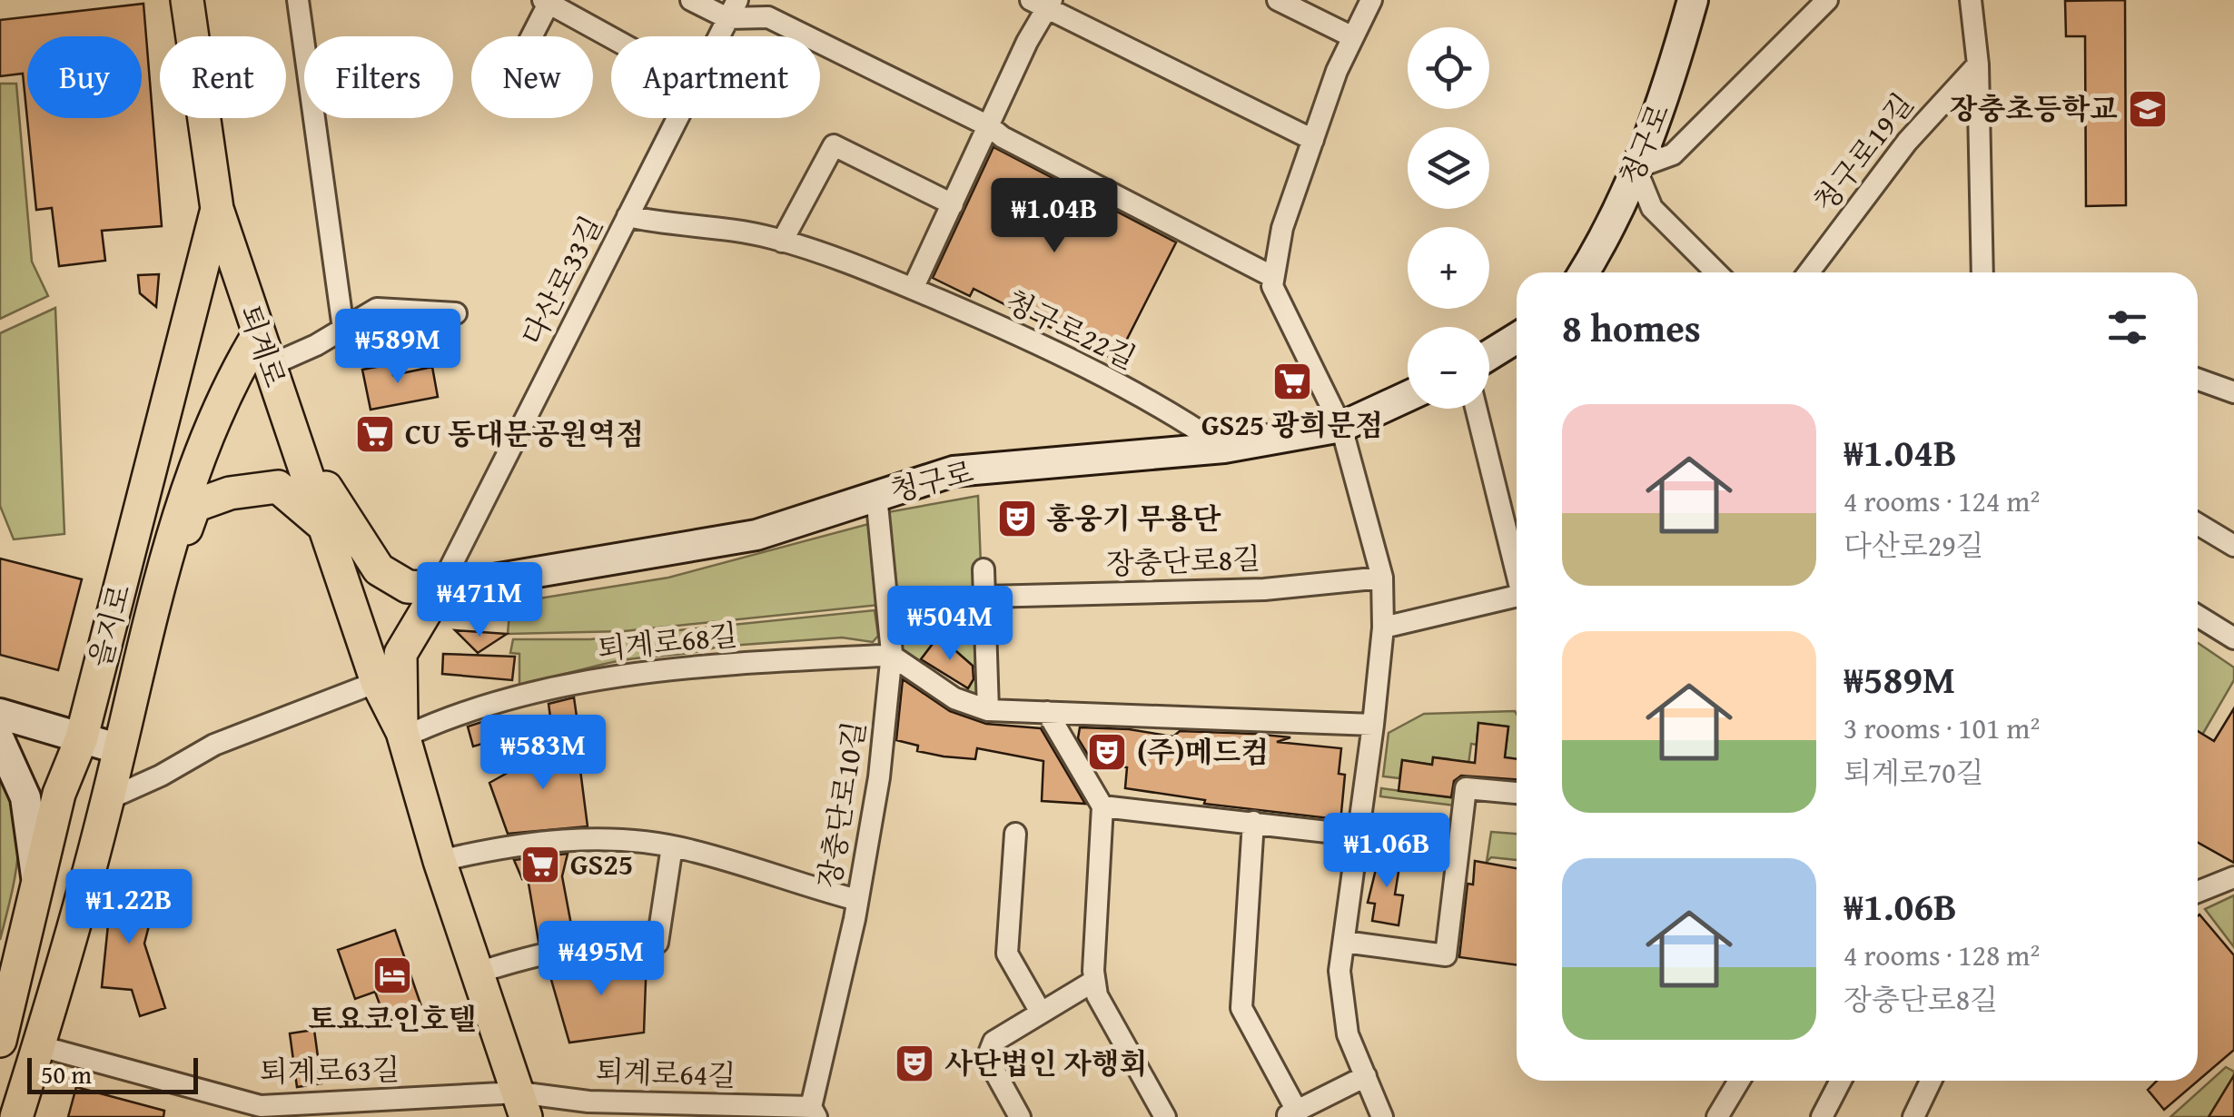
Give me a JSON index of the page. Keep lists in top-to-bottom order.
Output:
{
  "streets": {
    "main road": ["퇴계로", "을지로"],
    "street": [
      "청구로",
      "청구로19길",
      "다산로33길",
      "청구로22길",
      "장충단로8길",
      "퇴계로68길",
      "장충단로10길",
      "퇴계로63길",
      "퇴계로64길"
    ]
  },
  "crossings": [
    ["청구로", "다산로33길"],
    ["청구로", "청구로22길"],
    ["청구로", "장충단로10길"],
    ["다산로33길", "청구로22길"],
    ["퇴계로", "을지로"],
    ["퇴계로", "퇴계로68길"],
    ["퇴계로", "퇴계로63길"],
    ["퇴계로", "퇴계로64길"],
    ["을지로", "퇴계로63길"],
    ["퇴계로68길", "장충단로10길"],
    ["장충단로10길", "퇴계로64길"],
    ["퇴계로63길", "퇴계로64길"]
  ],
  "places": {
    "school or university": ["장충초등학교"],
    "supermarket": ["GS25 광희문점", "CU 동대문공원역점", "GS25"],
    "theatre": ["홍웅기 무용단", "(주)메드컴", "사단법인 자행회"],
    "hotel": ["토요코인호텔"]
  },
  "scale_bar": "50 m",
  "page": {
    "map_buttons": ["+", "−"],
    "chip": [
      "Buy",
      "Rent",
      "Filters",
      "New",
      "Apartment"
    ],
    "price": [
      "₩1.04B",
      "₩589M",
      "₩471M",
      "₩504M",
      "₩583M",
      "₩1.06B",
      "₩1.22B",
      "₩495M"
    ],
    "heading": "8 homes",
    "list": [
      {
        "name": "₩1.04B",
        "note": "4 rooms · 124 m² · 다산로29길"
      },
      {
        "name": "₩589M",
        "note": "3 rooms · 101 m² · 퇴계로70길"
      },
      {
        "name": "₩1.06B",
        "note": "4 rooms · 128 m² · 장충단로8길"
      }
    ],
    "scale": "50 m"
  }
}
